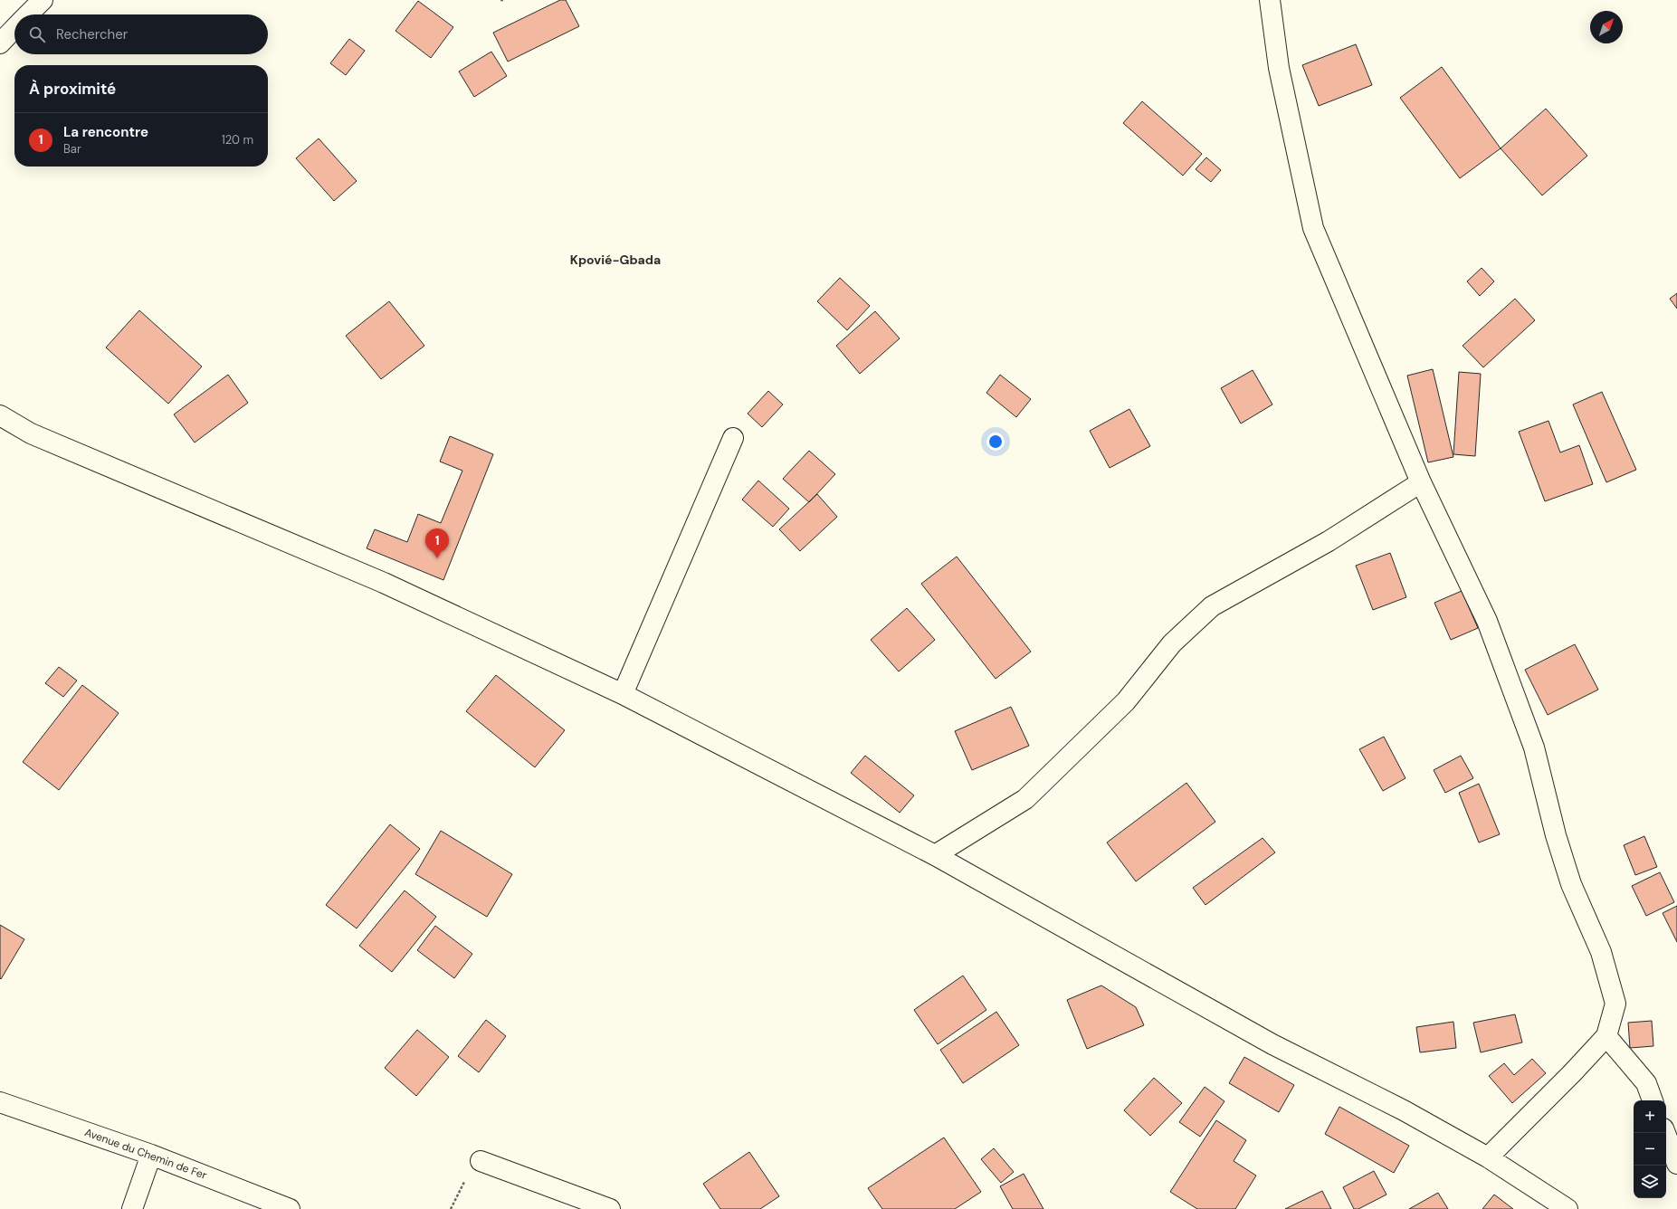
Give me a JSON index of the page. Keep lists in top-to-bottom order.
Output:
{
  "streets": {
    "street": ["Avenue du Chemin de Fer"]
  },
  "districts": ["Kpovié-Gbada"],
  "north": "top right",
  "page": {
    "search": "Rechercher",
    "heading": "À proximité",
    "list": [
      {
        "mark": "1",
        "name": "La rencontre",
        "note": "Bar",
        "value": "120 m"
      }
    ],
    "pins": "1",
    "map_buttons": ["+", "−"]
  }
}
